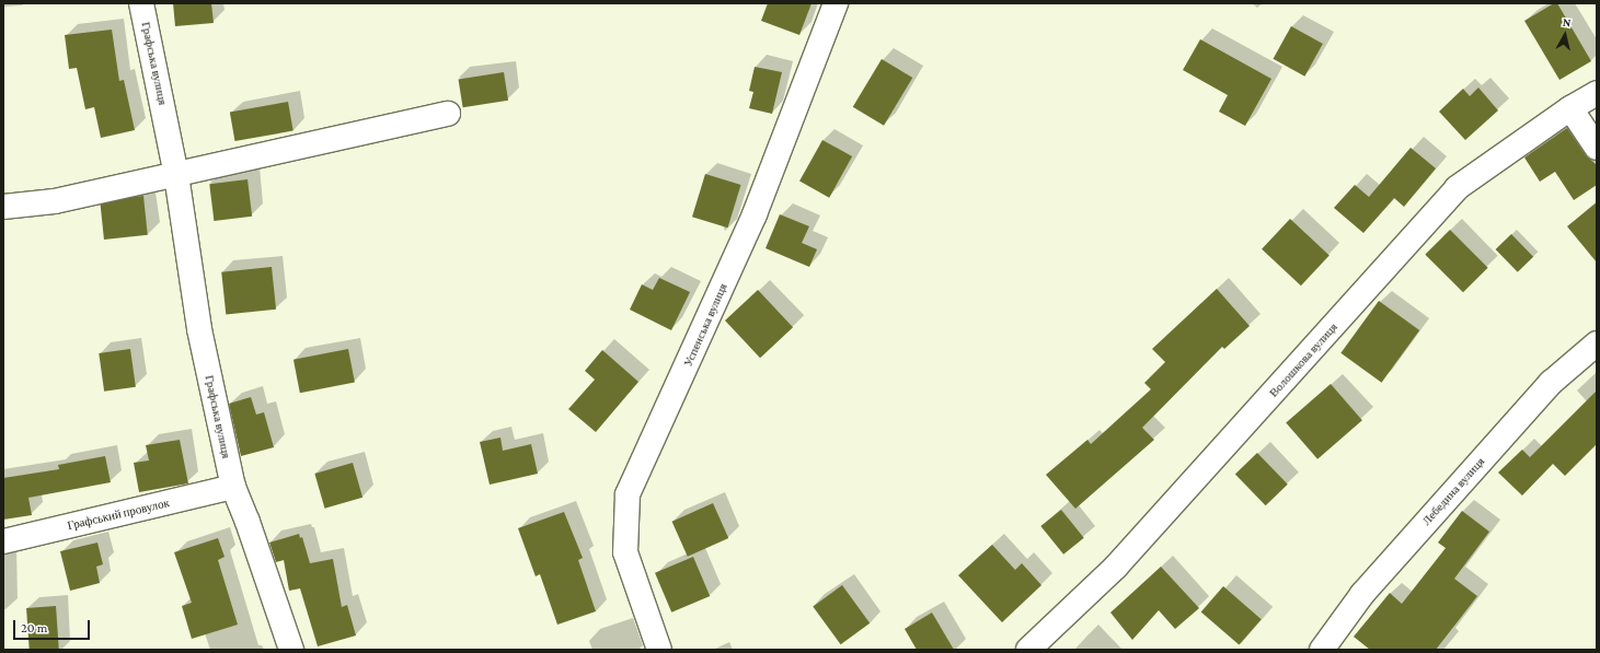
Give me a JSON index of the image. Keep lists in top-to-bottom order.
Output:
{
  "streets": {
    "street": [
      "Графська вулиця",
      "Успенська вулиця",
      "Волошкова вулиця",
      "Лебедина вулиця",
      "Графський провулок"
    ]
  },
  "crossings": [
    ["Графська вулиця", "Графський провулок"]
  ],
  "scale_bar": "20 m",
  "north": "top"
}
